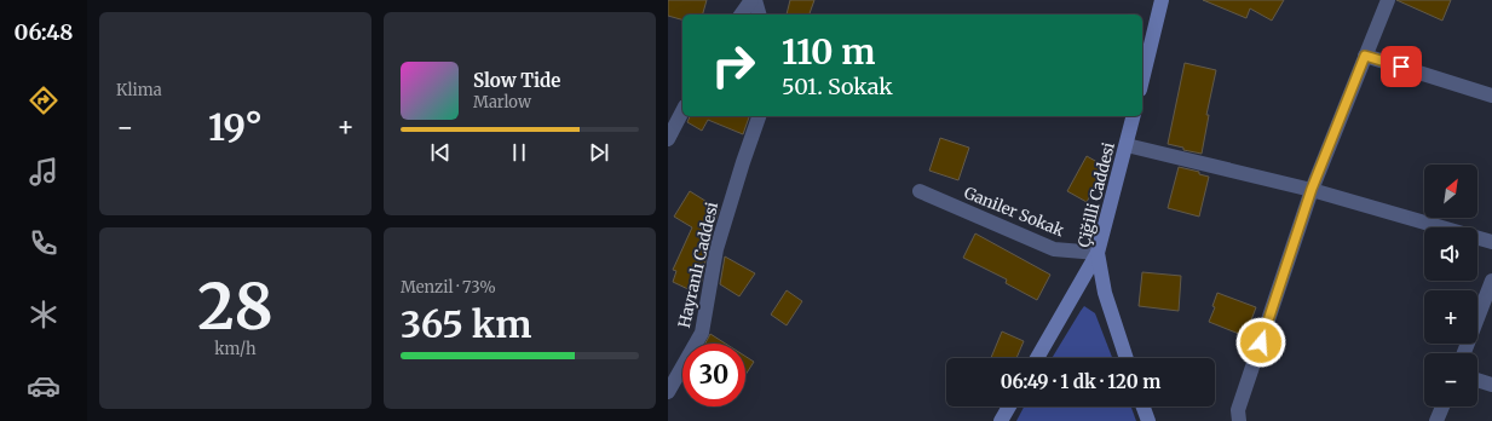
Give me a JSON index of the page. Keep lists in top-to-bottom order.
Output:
{
  "streets": {
    "main road": ["Çiğilli Caddesi"],
    "street": ["Ganiler Sokak", "Hayranlı Caddesi"]
  },
  "crossings": [
    ["Çiğilli Caddesi", "Ganiler Sokak"]
  ],
  "north": "top right",
  "page": {
    "tabs": "06:48",
    "tile": [
      "Klima",
      ["28", "km/h"],
      ["Menzil · 73%", "365 km"]
    ],
    "turn": ["110 m", "501. Sokak"],
    "song": ["Slow Tide", "Marlow"],
    "heat": ["−", "19°", "+"],
    "map_buttons": ["+", "−"],
    "limit": "30",
    "trip": "06:49 · 1 dk · 120 m"
  }
}
